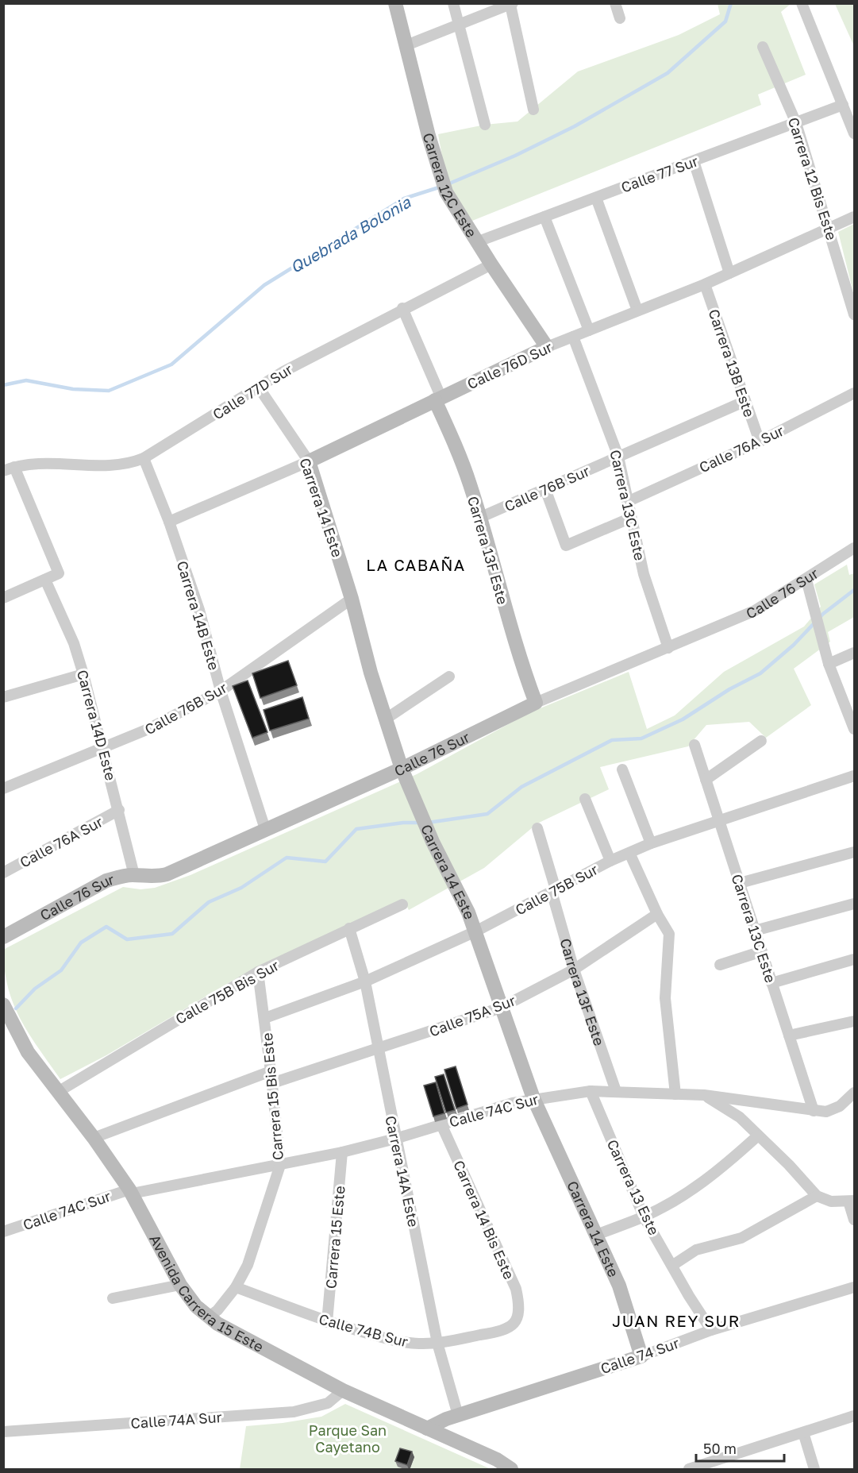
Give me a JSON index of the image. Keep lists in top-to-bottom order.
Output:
{
  "streets": {
    "street": [
      "Calle 77 Sur",
      "Carrera 12 Bis Este",
      "Carrera 12C Este",
      "Carrera 13B Este",
      "Calle 76D Sur",
      "Calle 77D Sur",
      "Calle 76A Sur",
      "Calle 76B Sur",
      "Carrera 13C Este",
      "Carrera 14 Este",
      "Carrera 13F Este",
      "Calle 76 Sur",
      "Carrera 14B Este",
      "Carrera 14D Este",
      "Calle 75B Sur",
      "Calle 75B Bis Sur",
      "Calle 75A Sur",
      "Carrera 15 Bis Este",
      "Calle 74C Sur",
      "Carrera 14A Este",
      "Carrera 13 Este",
      "Carrera 14 Bis Este",
      "Carrera 15 Este",
      "Avenida Carrera 15 Este",
      "Calle 74B Sur",
      "Calle 74 Sur",
      "Calle 74A Sur"
    ]
  },
  "crossings": [
    ["Calle 77 Sur", "Carrera 12 Bis Este"],
    ["Calle 77 Sur", "Carrera 12C Este"],
    ["Carrera 12 Bis Este", "Calle 76D Sur"],
    ["Carrera 12C Este", "Calle 76D Sur"],
    ["Carrera 12C Este", "Calle 77D Sur"],
    ["Carrera 13B Este", "Calle 76D Sur"],
    ["Carrera 13B Este", "Calle 76A Sur"],
    ["Carrera 13B Este", "Calle 76B Sur"],
    ["Calle 76D Sur", "Carrera 13C Este"],
    ["Calle 76D Sur", "Carrera 14 Este"],
    ["Calle 76D Sur", "Carrera 13F Este"],
    ["Calle 76D Sur", "Carrera 14B Este"],
    ["Calle 77D Sur", "Carrera 14 Este"],
    ["Calle 77D Sur", "Carrera 14B Este"],
    ["Calle 76A Sur", "Carrera 13C Este"],
    ["Calle 76A Sur", "Carrera 14D Este"],
    ["Calle 76B Sur", "Carrera 13C Este"],
    ["Calle 76B Sur", "Carrera 14 Este"],
    ["Calle 76B Sur", "Carrera 13F Este"],
    ["Calle 76B Sur", "Carrera 14B Este"],
    ["Calle 76B Sur", "Carrera 14D Este"],
    ["Carrera 13C Este", "Calle 76 Sur"],
    ["Carrera 13C Este", "Calle 75B Sur"],
    ["Carrera 13C Este", "Calle 74C Sur"],
    ["Carrera 14 Este", "Calle 76 Sur"],
    ["Carrera 14 Este", "Calle 75B Sur"],
    ["Carrera 14 Este", "Calle 75A Sur"],
    ["Carrera 14 Este", "Calle 74C Sur"],
    ["Carrera 14 Este", "Calle 74 Sur"],
    ["Carrera 13F Este", "Calle 76 Sur"],
    ["Carrera 13F Este", "Calle 75B Sur"],
    ["Carrera 13F Este", "Calle 75A Sur"],
    ["Carrera 13F Este", "Calle 74C Sur"],
    ["Calle 76 Sur", "Carrera 14B Este"],
    ["Calle 76 Sur", "Carrera 14D Este"],
    ["Calle 75B Sur", "Carrera 15 Bis Este"],
    ["Calle 75B Sur", "Carrera 14A Este"],
    ["Calle 75B Bis Sur", "Carrera 15 Bis Este"],
    ["Calle 75B Bis Sur", "Carrera 14A Este"],
    ["Calle 75B Bis Sur", "Avenida Carrera 15 Este"],
    ["Calle 75A Sur", "Carrera 15 Bis Este"],
    ["Calle 75A Sur", "Carrera 14A Este"],
    ["Carrera 15 Bis Este", "Calle 74C Sur"],
    ["Carrera 15 Bis Este", "Avenida Carrera 15 Este"],
    ["Carrera 15 Bis Este", "Calle 74B Sur"],
    ["Calle 74C Sur", "Carrera 14A Este"],
    ["Calle 74C Sur", "Carrera 13 Este"],
    ["Calle 74C Sur", "Carrera 14 Bis Este"],
    ["Calle 74C Sur", "Carrera 15 Este"],
    ["Calle 74C Sur", "Avenida Carrera 15 Este"],
    ["Carrera 14A Este", "Calle 74B Sur"],
    ["Carrera 14A Este", "Calle 74 Sur"],
    ["Carrera 13 Este", "Calle 74 Sur"],
    ["Carrera 14 Bis Este", "Calle 74B Sur"],
    ["Carrera 15 Este", "Calle 74B Sur"],
    ["Avenida Carrera 15 Este", "Calle 74 Sur"],
    ["Avenida Carrera 15 Este", "Calle 74A Sur"]
  ],
  "districts": ["LA CABAÑA", "JUAN REY SUR"],
  "water": ["Quebrada Bolonia"],
  "parks": ["Parque San Cayetano"],
  "scale_bar": "50 m"
}
